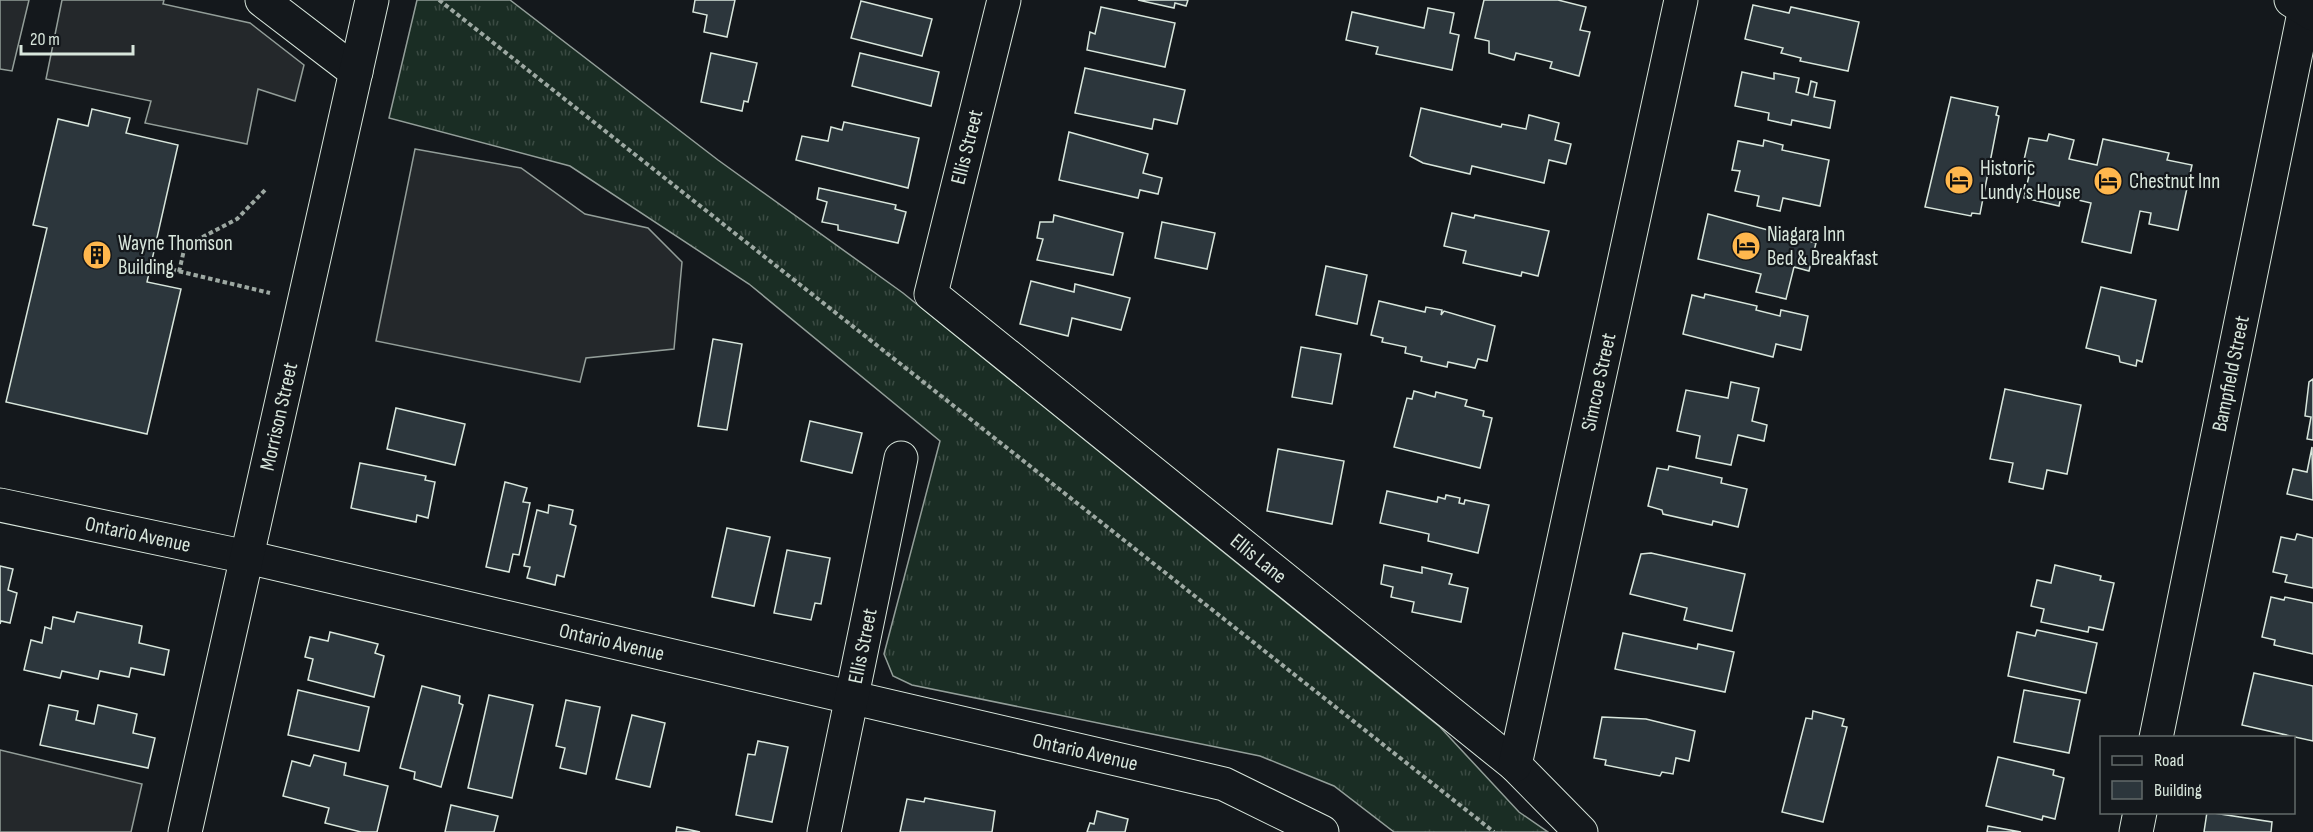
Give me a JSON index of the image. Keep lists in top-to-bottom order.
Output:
{
  "streets": {
    "street": [
      "Ellis Street",
      "Bampfield Street",
      "Simcoe Street",
      "Morrison Street",
      "Ontario Avenue",
      "Ellis Lane"
    ]
  },
  "crossings": [
    ["Ellis Street", "Ontario Avenue"],
    ["Ellis Street", "Ellis Lane"],
    ["Simcoe Street", "Ellis Lane"],
    ["Morrison Street", "Ontario Avenue"]
  ],
  "places": {
    "hotel": ["Historic Lundy’s House", "Chestnut Inn", "Niagara Inn Bed & Breakfast"],
    "building": ["Wayne Thomson Building"]
  },
  "legend": ["Road", "Building"],
  "scale_bar": "20 m"
}
